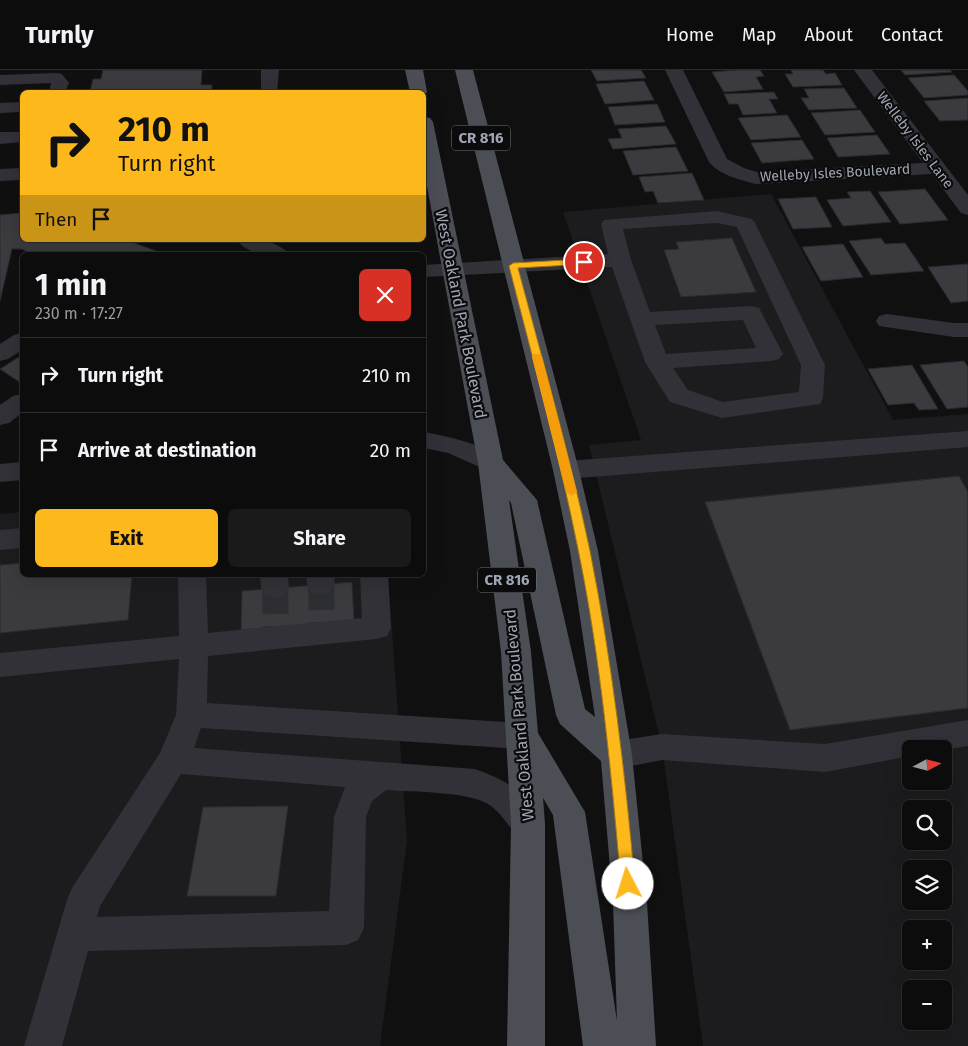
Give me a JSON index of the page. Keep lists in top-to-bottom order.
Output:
{
  "streets": {
    "main road": ["CR 816", "West Oakland Park Boulevard"],
    "street": ["Welleby Isles Lane", "Welleby Isles Boulevard"]
  },
  "crossings": [
    ["Welleby Isles Lane", "Welleby Isles Boulevard"]
  ],
  "north": "right",
  "page": {
    "header": "Turnly",
    "nav": [
      "Home",
      "Map",
      "About",
      "Contact"
    ],
    "turn": ["210 m", "Turn right"],
    "then": "Then",
    "heading": ["1 min", "230 m · 17:27"],
    "list": [
      {
        "name": "Turn right",
        "value": "210 m"
      },
      {
        "name": "Arrive at destination",
        "value": "20 m"
      }
    ],
    "buttons": ["Exit", "Share"],
    "map_buttons": ["+", "−"]
  }
}
